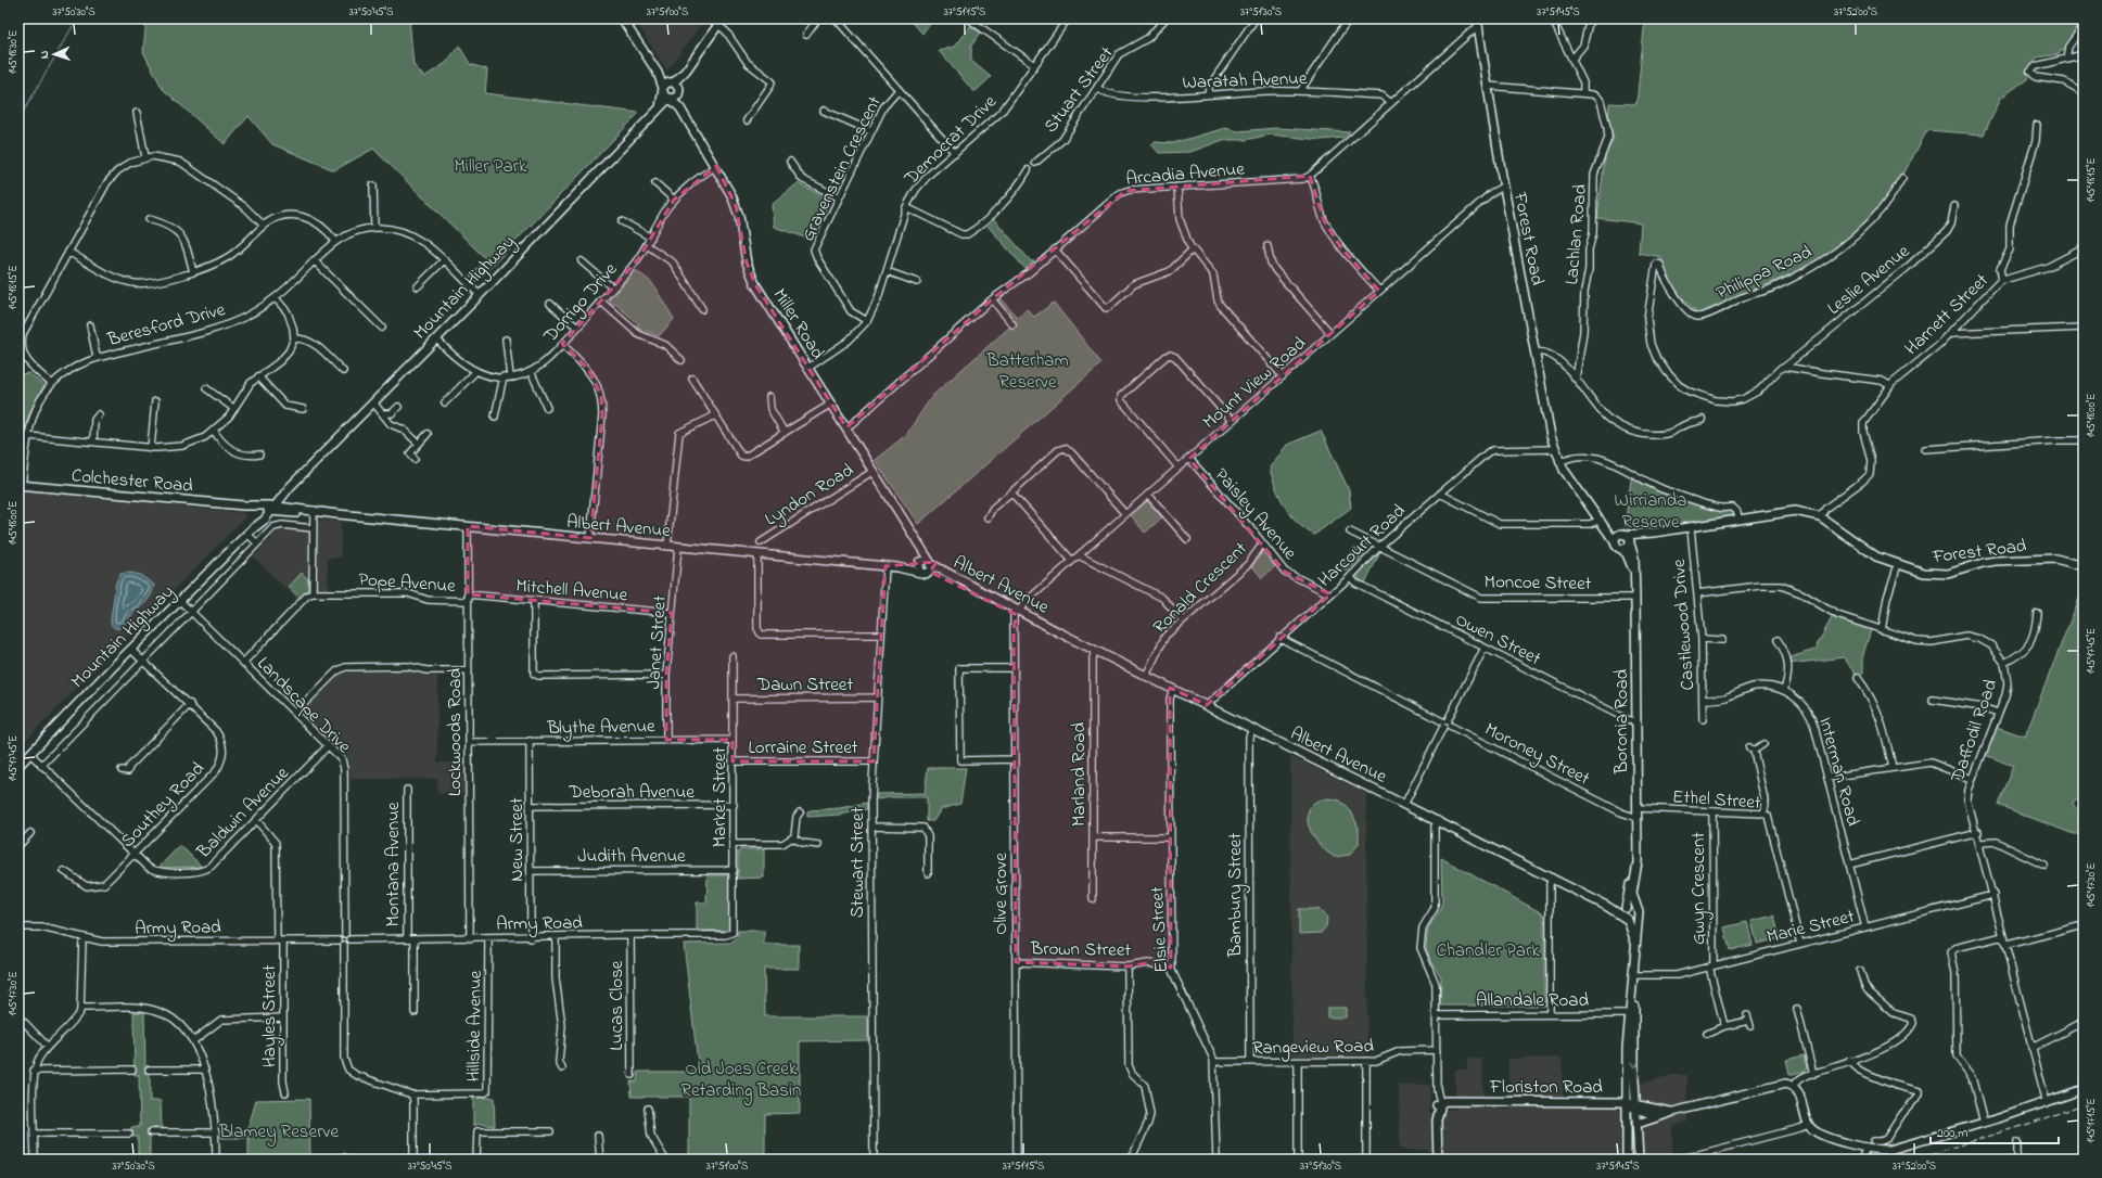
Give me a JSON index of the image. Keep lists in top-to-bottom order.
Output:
{
  "streets": {
    "main road": [
      "Forest Road",
      "Mountain Highway",
      "Miller Road",
      "Colchester Road",
      "Albert Avenue",
      "Boronia Road",
      "Floriston Road"
    ],
    "street": [
      "Waratah Avenue",
      "Stuart Street",
      "Democrat Drive",
      "Gravenstein Crescent",
      "Arcadia Avenue",
      "Lachlan Road",
      "Philippa Road",
      "Leslie Avenue",
      "Dorrigo Drive",
      "Harnett Street",
      "Beresford Drive",
      "Mount View Road",
      "Lyndon Road",
      "Paisley Avenue",
      "Harcourt Road",
      "Pope Avenue",
      "Moncoe Street",
      "Ronald Crescent",
      "Mitchell Avenue",
      "Castlewood Drive",
      "Owen Street",
      "Janet Street",
      "Dawn Street",
      "Landscape Drive",
      "Blythe Avenue",
      "Daffodil Road",
      "Lockwoods Road",
      "Lorraine Street",
      "Moroney Street",
      "Interman Road",
      "Marland Road",
      "Deborah Avenue",
      "Market Street",
      "Ethel Street",
      "Southey Road",
      "Baldwin Avenue",
      "New Street",
      "Judith Avenue",
      "Stewart Street",
      "Montana Avenue",
      "Gwyn Crescent",
      "Olive Grove",
      "Bambury Street",
      "Army Road",
      "Marie Street",
      "Elsie Street",
      "Brown Street",
      "Allandale Road",
      "Lucas Close",
      "Hayles Street",
      "Hillside Avenue",
      "Rangeview Road"
    ]
  },
  "crossings": [
    ["Waratah Avenue", "Stuart Street"],
    ["Democrat Drive", "Gravenstein Crescent"],
    ["Democrat Drive", "Miller Road"],
    ["Arcadia Avenue", "Miller Road"],
    ["Forest Road", "Harnett Street"],
    ["Forest Road", "Mount View Road"],
    ["Forest Road", "Harcourt Road"],
    ["Forest Road", "Castlewood Drive"],
    ["Forest Road", "Boronia Road"],
    ["Philippa Road", "Leslie Avenue"],
    ["Mountain Highway", "Dorrigo Drive"],
    ["Mountain Highway", "Beresford Drive"],
    ["Mountain Highway", "Miller Road"],
    ["Mountain Highway", "Colchester Road"],
    ["Mountain Highway", "Albert Avenue"],
    ["Mountain Highway", "Landscape Drive"],
    ["Mountain Highway", "Southey Road"],
    ["Mountain Highway", "Baldwin Avenue"],
    ["Dorrigo Drive", "Miller Road"],
    ["Beresford Drive", "Colchester Road"],
    ["Miller Road", "Lyndon Road"],
    ["Miller Road", "Albert Avenue"],
    ["Mount View Road", "Paisley Avenue"],
    ["Mount View Road", "Albert Avenue"],
    ["Mount View Road", "Olive Grove"],
    ["Colchester Road", "Albert Avenue"],
    ["Paisley Avenue", "Harcourt Road"],
    ["Paisley Avenue", "Ronald Crescent"],
    ["Albert Avenue", "Harcourt Road"],
    ["Albert Avenue", "Ronald Crescent"],
    ["Albert Avenue", "Janet Street"],
    ["Albert Avenue", "Boronia Road"],
    ["Albert Avenue", "Lockwoods Road"],
    ["Albert Avenue", "Marland Road"],
    ["Albert Avenue", "Stewart Street"],
    ["Albert Avenue", "Olive Grove"],
    ["Albert Avenue", "Bambury Street"],
    ["Albert Avenue", "Elsie Street"],
    ["Harcourt Road", "Moncoe Street"],
    ["Harcourt Road", "Owen Street"],
    ["Harcourt Road", "Moroney Street"],
    ["Pope Avenue", "Mitchell Avenue"],
    ["Pope Avenue", "Lockwoods Road"],
    ["Moncoe Street", "Boronia Road"],
    ["Mitchell Avenue", "Janet Street"],
    ["Mitchell Avenue", "Lockwoods Road"],
    ["Castlewood Drive", "Daffodil Road"],
    ["Castlewood Drive", "Interman Road"],
    ["Owen Street", "Boronia Road"],
    ["Janet Street", "Blythe Avenue"],
    ["Dawn Street", "Market Street"],
    ["Dawn Street", "Stewart Street"],
    ["Landscape Drive", "Baldwin Avenue"],
    ["Boronia Road", "Moroney Street"],
    ["Boronia Road", "Ethel Street"],
    ["Boronia Road", "Marie Street"],
    ["Boronia Road", "Allandale Road"],
    ["Boronia Road", "Floriston Road"],
    ["Blythe Avenue", "Lockwoods Road"],
    ["Blythe Avenue", "Market Street"],
    ["Blythe Avenue", "New Street"],
    ["Daffodil Road", "Marie Street"],
    ["Lockwoods Road", "Army Road"],
    ["Lorraine Street", "Market Street"],
    ["Lorraine Street", "Stewart Street"],
    ["Interman Road", "Marie Street"],
    ["Deborah Avenue", "Market Street"],
    ["Deborah Avenue", "New Street"],
    ["Market Street", "Judith Avenue"],
    ["Market Street", "Army Road"],
    ["Ethel Street", "Gwyn Crescent"],
    ["Ethel Street", "Marie Street"],
    ["Southey Road", "Baldwin Avenue"],
    ["Baldwin Avenue", "Hayles Street"],
    ["New Street", "Judith Avenue"],
    ["New Street", "Army Road"],
    ["Montana Avenue", "Army Road"],
    ["Gwyn Crescent", "Marie Street"],
    ["Olive Grove", "Brown Street"],
    ["Bambury Street", "Rangeview Road"],
    ["Army Road", "Lucas Close"],
    ["Army Road", "Hayles Street"],
    ["Army Road", "Hillside Avenue"],
    ["Elsie Street", "Brown Street"],
    ["Elsie Street", "Rangeview Road"]
  ],
  "parks": [
    "Miller Park",
    "Batterham Reserve",
    "Wirrianda Reserve",
    "Chandler Park",
    "Old Joes Creek Retarding Basin",
    "Blamey Reserve"
  ],
  "scale_bar": "200 m",
  "north": "left",
  "coordinates": [
    "37°50'30\"S",
    "37°50'45\"S",
    "37°51'00\"S",
    "37°51'15\"S",
    "37°51'30\"S",
    "37°51'45\"S",
    "37°52'00\"S",
    "145°18'30\"E",
    "145°18'15\"E",
    "145°18'00\"E",
    "145°17'45\"E",
    "145°17'30\"E",
    "145°17'15\"E"
  ]
}
